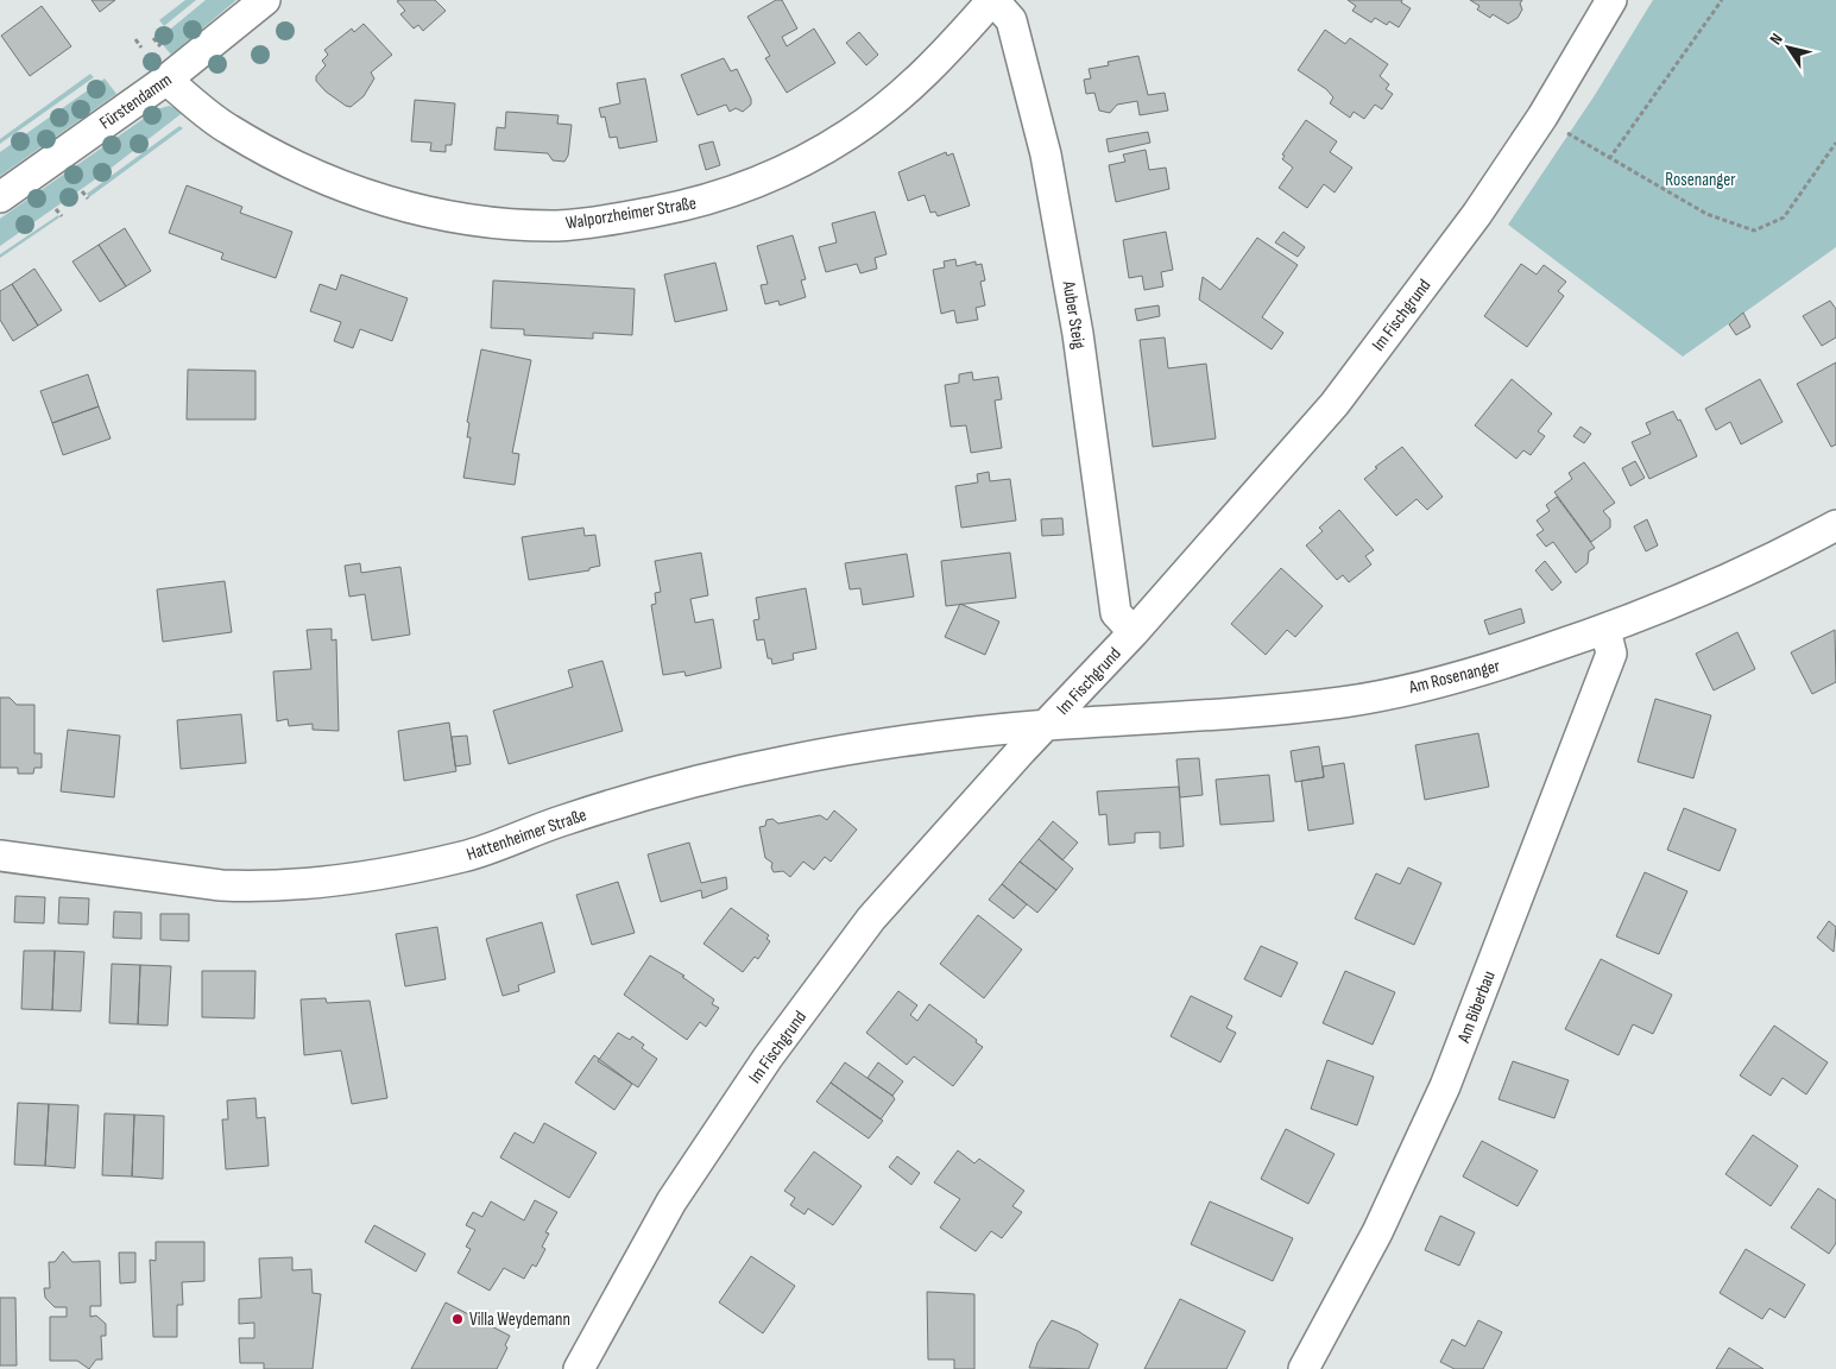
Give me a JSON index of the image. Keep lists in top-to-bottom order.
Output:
{
  "streets": {
    "street": [
      "Fürstendamm",
      "Walporzheimer Straße",
      "Auber Steig",
      "Im Fischgrund",
      "Am Rosenanger",
      "Hattenheimer Straße",
      "Am Biberbau"
    ]
  },
  "crossings": [
    ["Fürstendamm", "Walporzheimer Straße"],
    ["Walporzheimer Straße", "Auber Steig"],
    ["Auber Steig", "Im Fischgrund"],
    ["Im Fischgrund", "Am Rosenanger"],
    ["Im Fischgrund", "Hattenheimer Straße"],
    ["Am Rosenanger", "Hattenheimer Straße"],
    ["Am Rosenanger", "Am Biberbau"]
  ],
  "parks": ["Rosenanger"],
  "places": ["Villa Weydemann"],
  "north": "top left"
}
